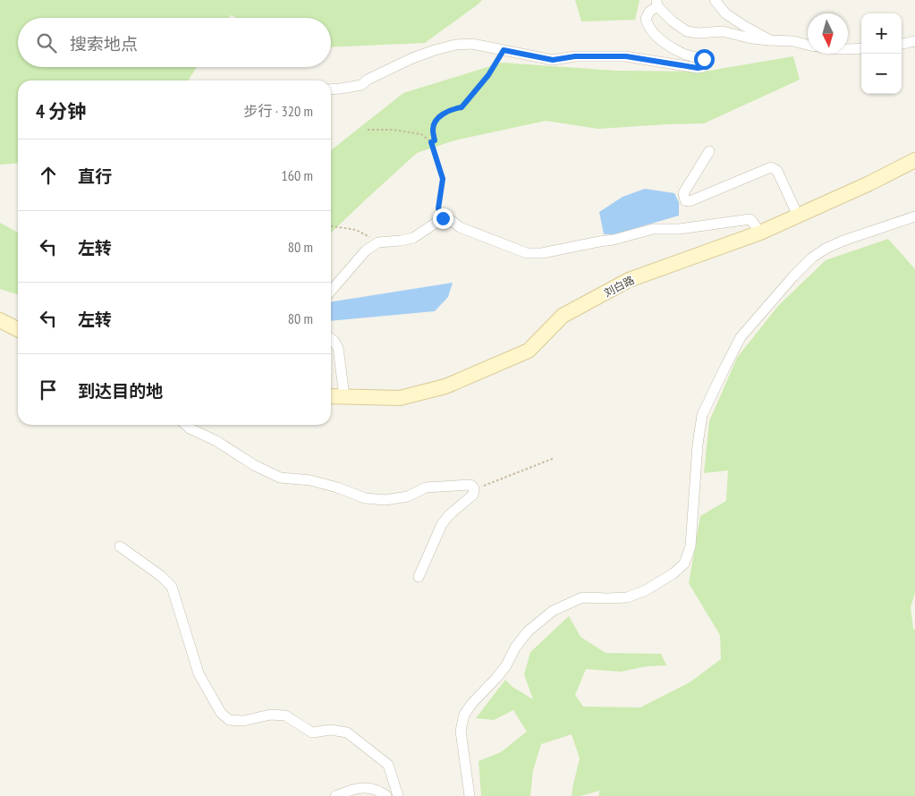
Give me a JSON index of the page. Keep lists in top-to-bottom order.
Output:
{
  "streets": {
    "street": ["刘白路"]
  },
  "north": "bottom",
  "page": {
    "map_buttons": ["+", "−"],
    "search": "搜索地点",
    "heading": ["4 分钟", "步行 · 320 m"],
    "list": [
      ["直行", "160 m"],
      ["左转", "80 m"],
      ["左转", "80 m"],
      "到达目的地"
    ]
  }
}
